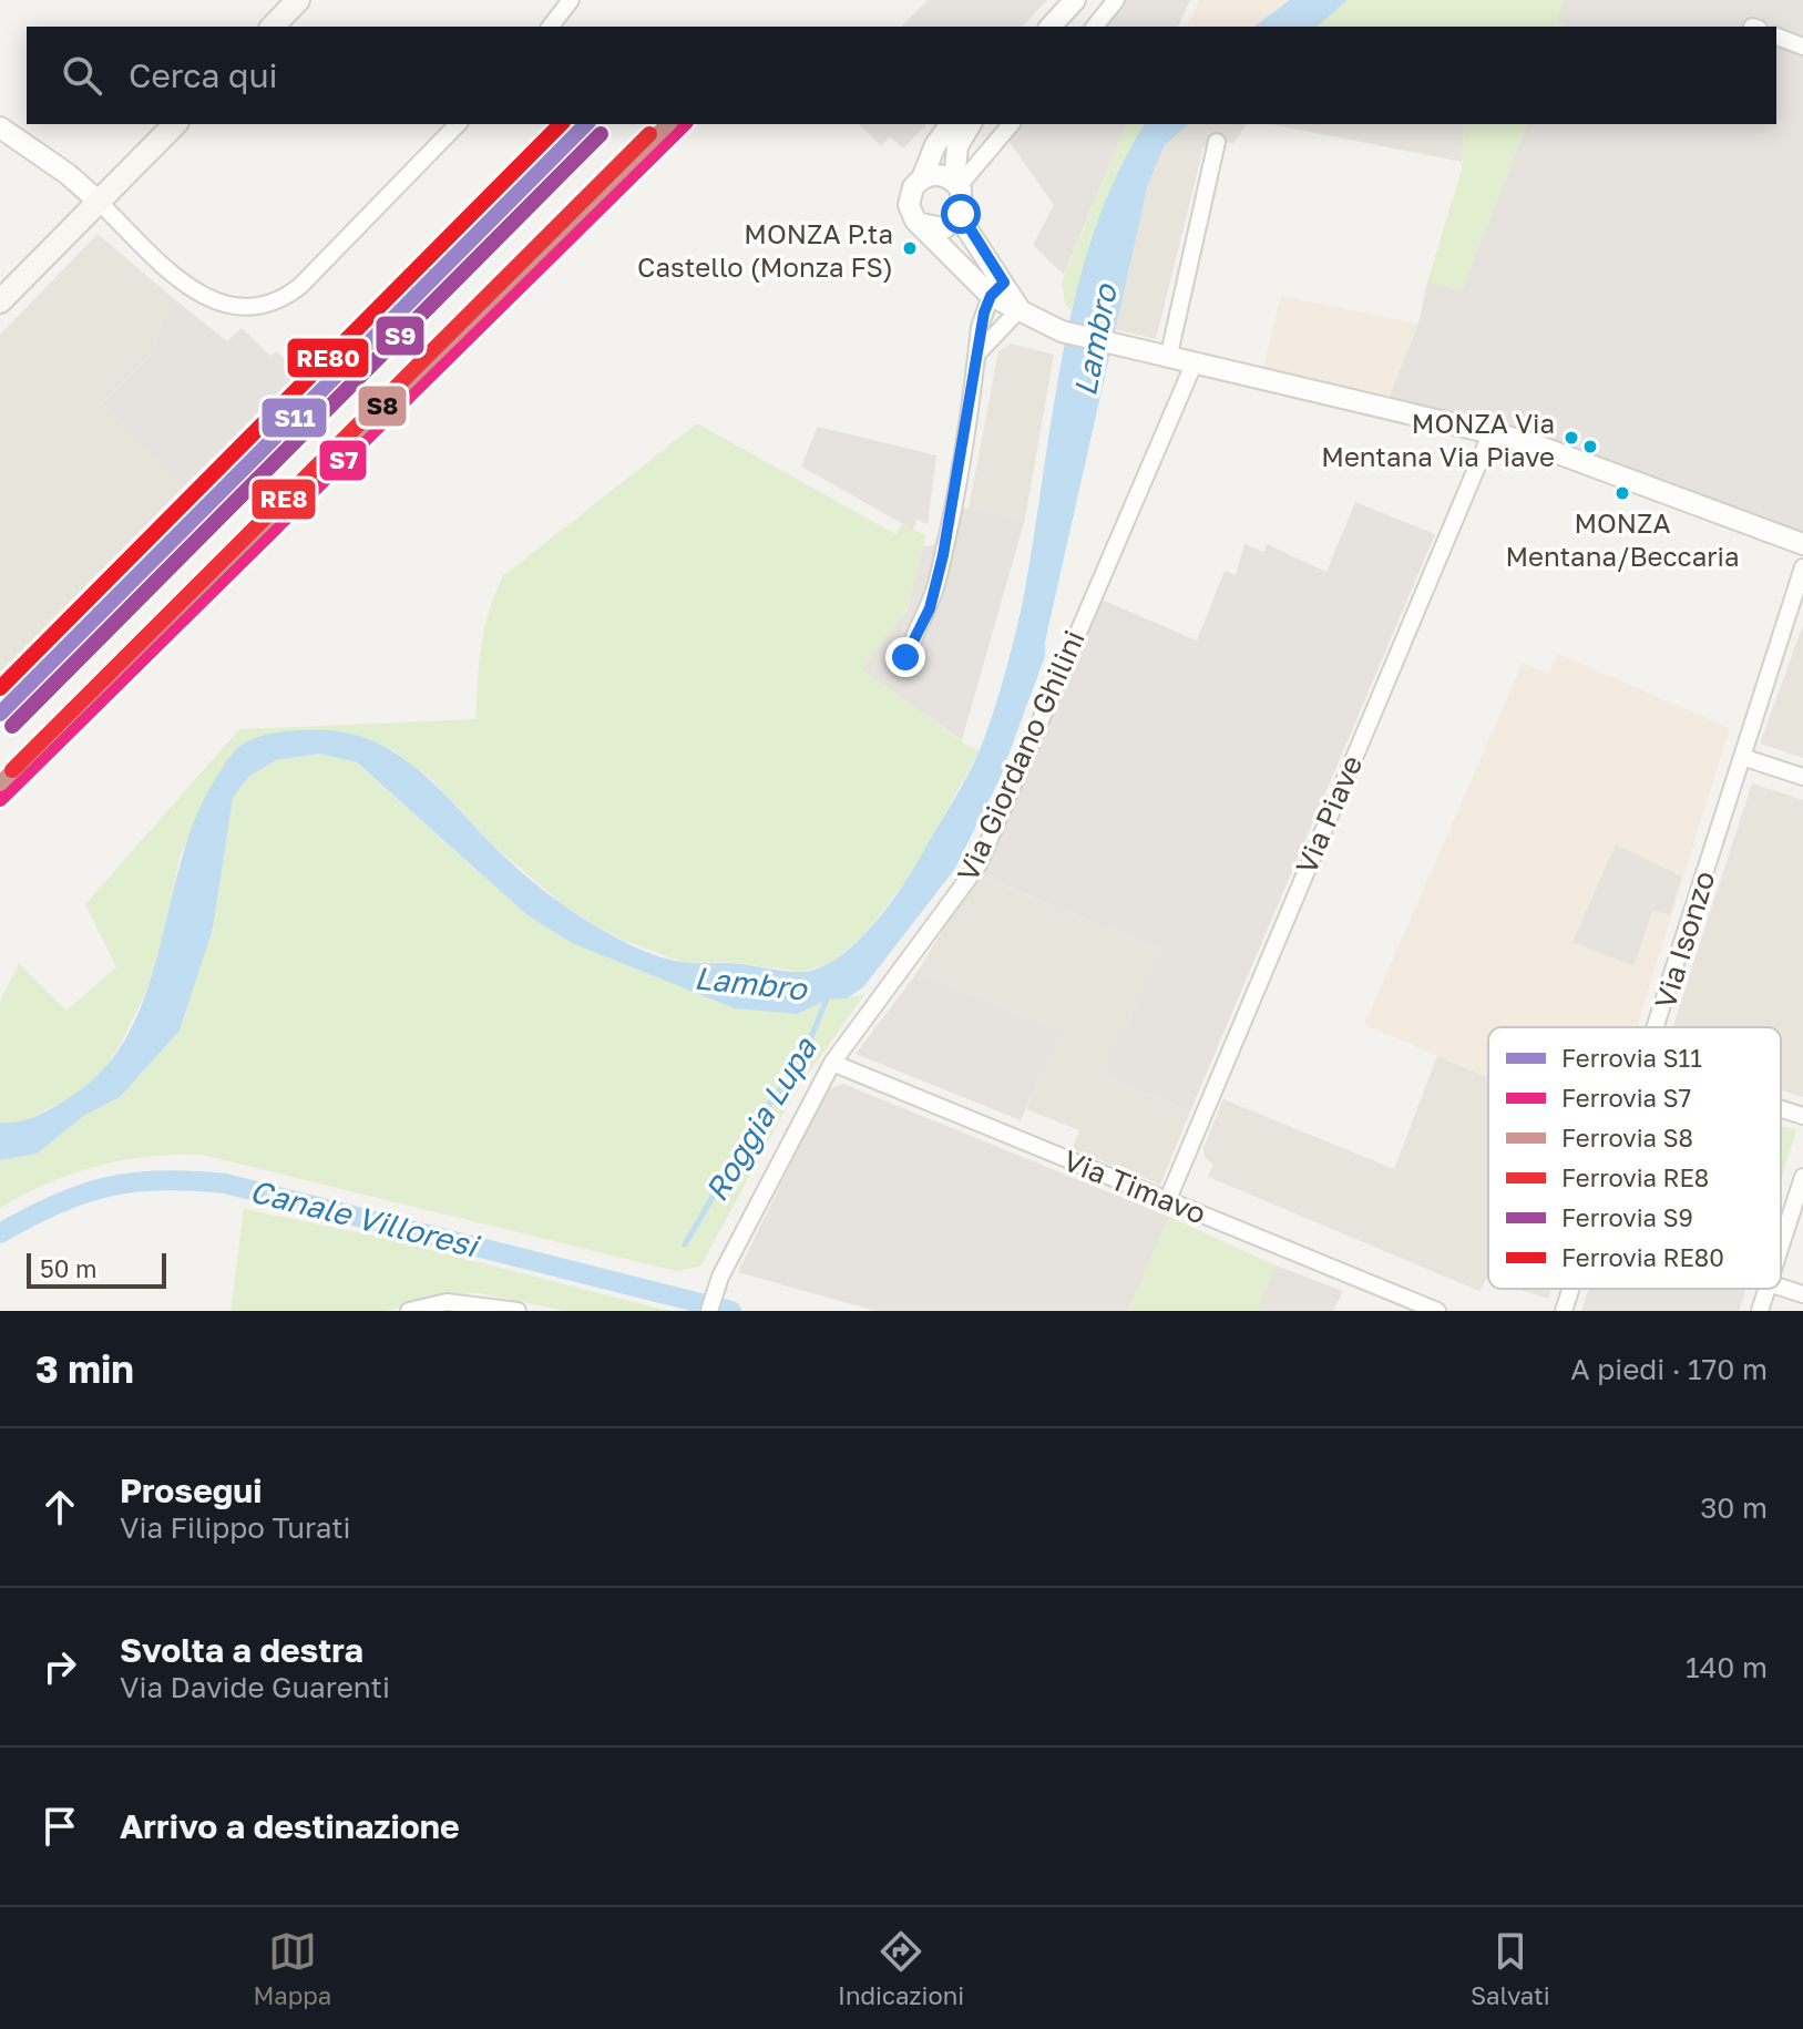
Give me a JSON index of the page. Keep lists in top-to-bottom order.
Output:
{
  "streets": {
    "street": [
      "Via Giordano Ghilini",
      "Via Piave",
      "Via Isonzo",
      "Via Timavo"
    ]
  },
  "crossings": [
    ["Via Giordano Ghilini", "Via Timavo"],
    ["Via Piave", "Via Timavo"]
  ],
  "water": ["Lambro", "Roggia Lupa", "Canale Villoresi"],
  "places": ["MONZA P.ta Castello (Monza FS)", "MONZA Via Mentana Via Piave", "MONZA Mentana/Beccaria"],
  "lines": [
    "rail line S11",
    "rail line S7",
    "rail line S8",
    "rail line RE80",
    "rail line RE8",
    "rail line S9"
  ],
  "legend": [
    "Ferrovia S11",
    "Ferrovia S7",
    "Ferrovia S8",
    "Ferrovia RE8",
    "Ferrovia S9",
    "Ferrovia RE80"
  ],
  "scale_bar": "50 m",
  "page": {
    "search": "Cerca qui",
    "scale": "50 m",
    "heading": ["3 min", "A piedi · 170 m"],
    "list": [
      ["Prosegui", "Via Filippo Turati", "30 m"],
      ["Svolta a destra", "Via Davide Guarenti", "140 m"],
      "Arrivo a destinazione"
    ],
    "nav": ["Mappa", "Indicazioni", "Salvati"]
  }
}
